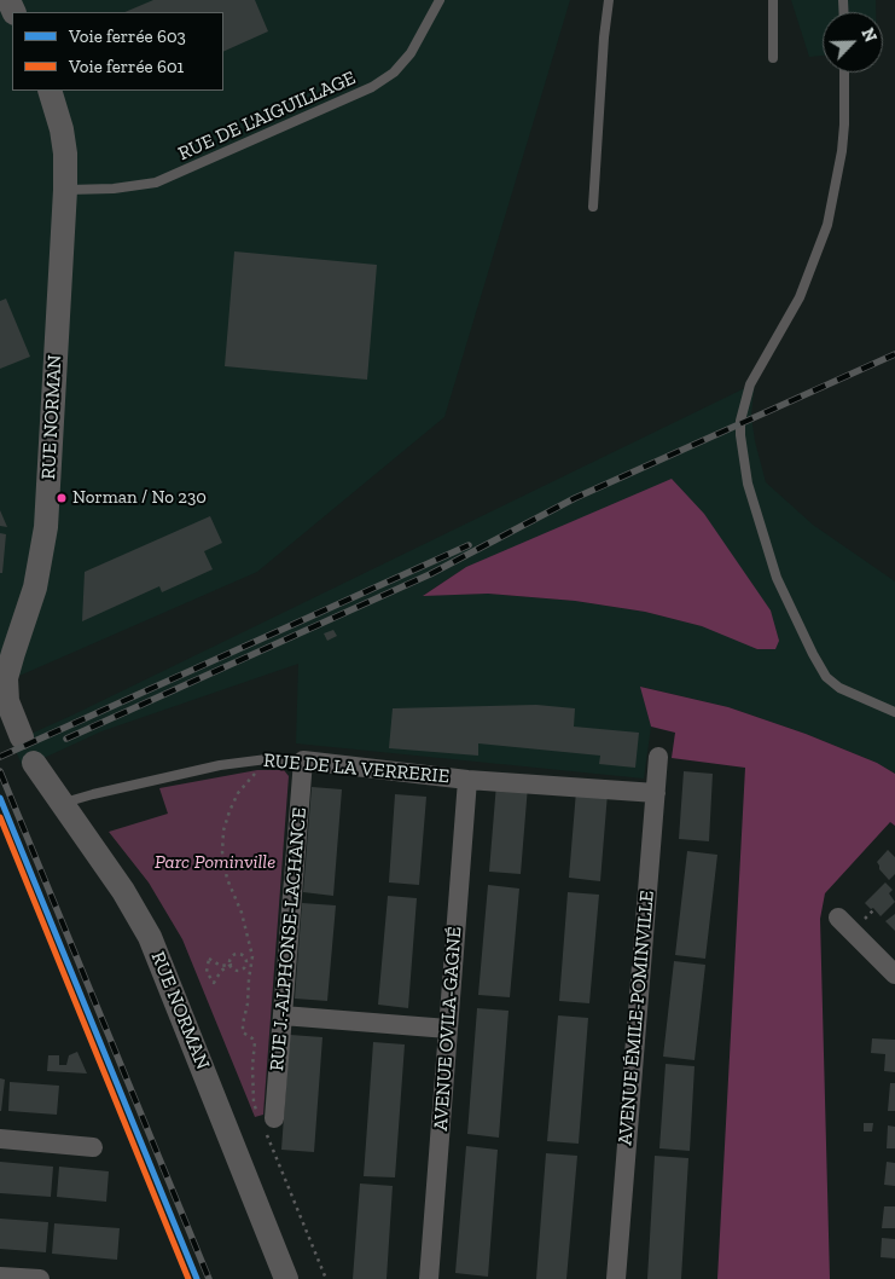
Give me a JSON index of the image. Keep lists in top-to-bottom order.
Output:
{
  "streets": {
    "street": [
      "RUE NORMAN",
      "RUE DE LA VERRERIE",
      "RUE J.-ALPHONSE-LACHANCE",
      "AVENUE ÉMILE-POMINVILLE",
      "AVENUE OVILA-GAGNÉ"
    ],
    "lane": ["RUE DE L'AIGUILLAGE"]
  },
  "crossings": [
    ["RUE DE L'AIGUILLAGE", "RUE NORMAN"],
    ["RUE NORMAN", "RUE DE LA VERRERIE"],
    ["RUE DE LA VERRERIE", "RUE J.-ALPHONSE-LACHANCE"],
    ["RUE DE LA VERRERIE", "AVENUE ÉMILE-POMINVILLE"],
    ["RUE DE LA VERRERIE", "AVENUE OVILA-GAGNÉ"]
  ],
  "parks": ["Parc Pominville"],
  "places": ["Norman / No 230"],
  "lines": ["rail line 603", "rail line 601"],
  "legend": ["Voie ferrée 603", "Voie ferrée 601"],
  "north": "top right"
}
